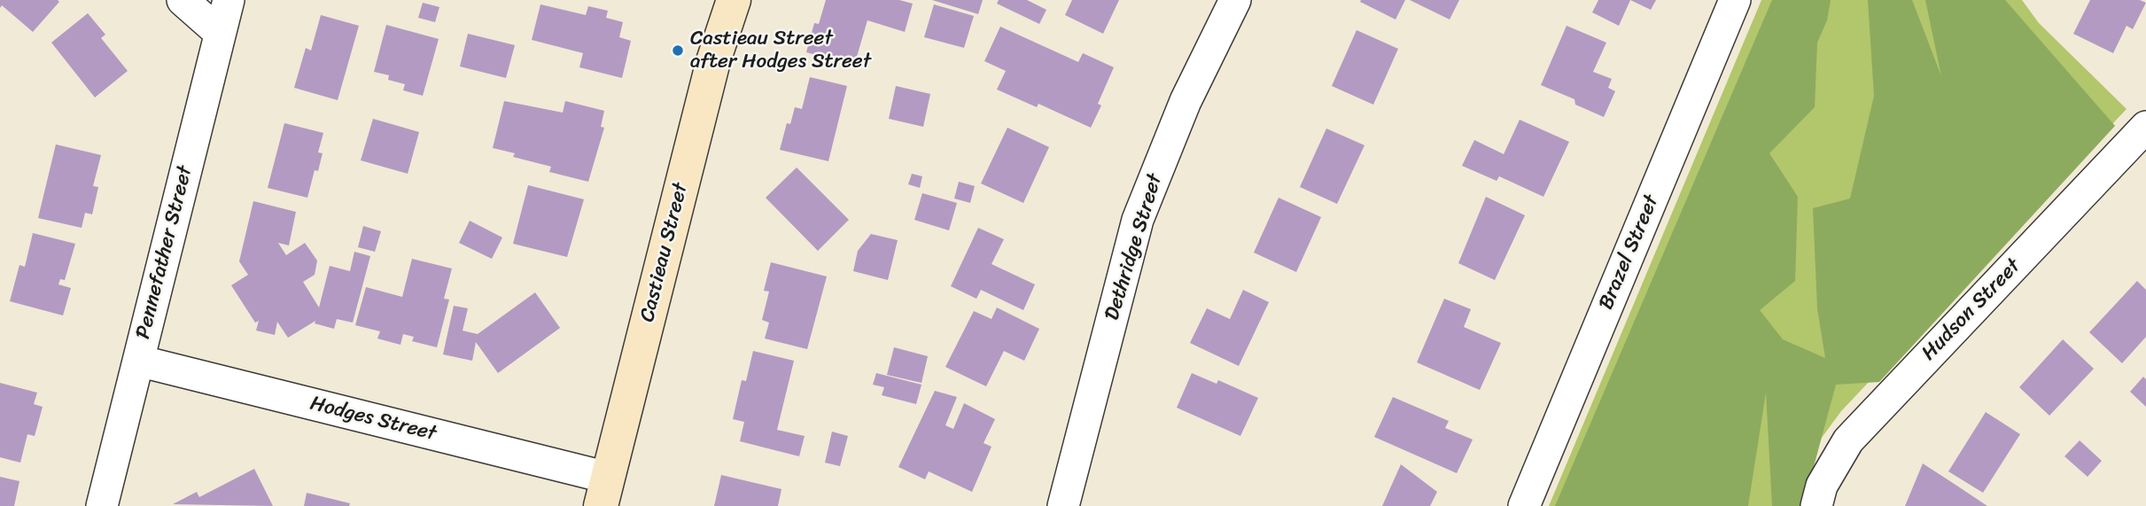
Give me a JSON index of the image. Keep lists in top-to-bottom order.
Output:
{
  "streets": {
    "street": [
      "Dethridge Street",
      "Pennefather Street",
      "Castieau Street",
      "Brazel Street",
      "Hudson Street",
      "Hodges Street"
    ]
  },
  "crossings": [
    ["Pennefather Street", "Hodges Street"],
    ["Castieau Street", "Hodges Street"]
  ],
  "places": ["Castieau Street after Hodges Street"]
}
